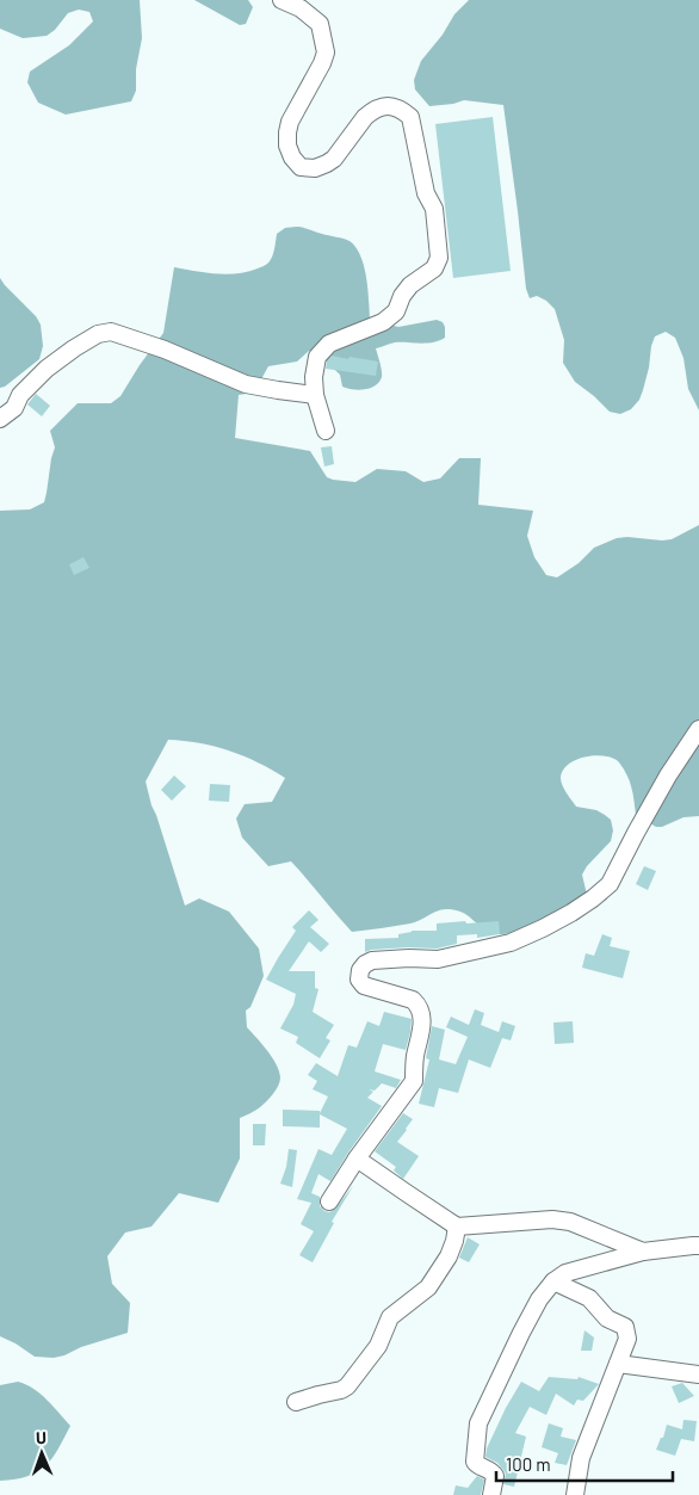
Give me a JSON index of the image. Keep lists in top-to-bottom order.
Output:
{
  "scale_bar": "100 m",
  "north": "top"
}
